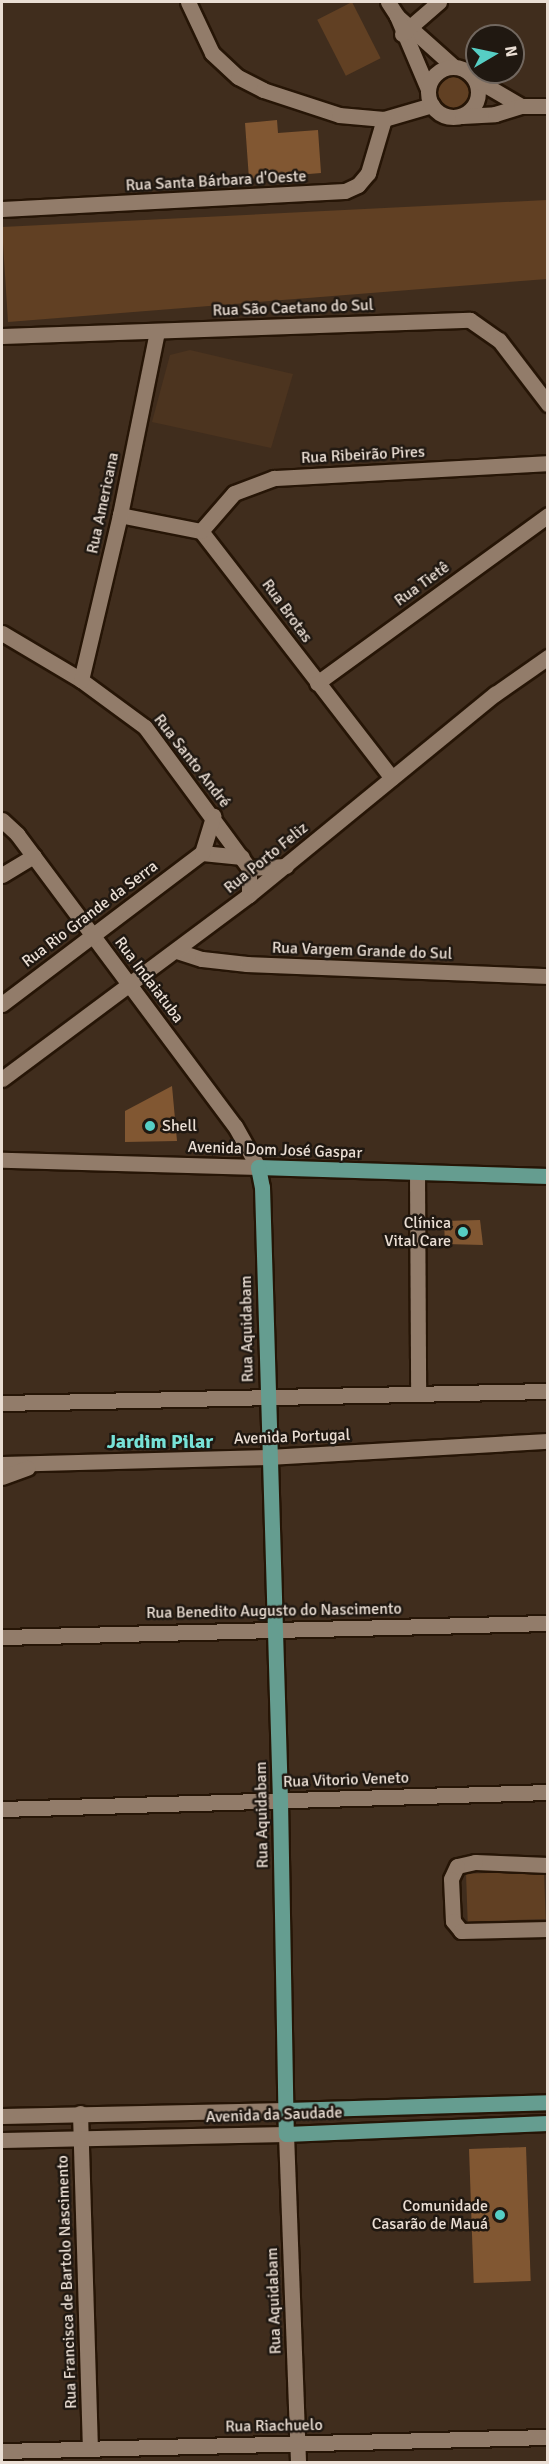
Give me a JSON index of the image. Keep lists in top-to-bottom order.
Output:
{
  "streets": {
    "main road": ["Avenida Dom José Gaspar", "Rua Aquidabam", "Avenida da Saudade"],
    "street": [
      "Rua Santa Bárbara d'Oeste",
      "Rua São Caetano do Sul",
      "Rua Ribeirão Pires",
      "Rua Americana",
      "Rua Tietê",
      "Rua Brotas",
      "Rua Santo André",
      "Rua Porto Feliz",
      "Rua Rio Grande da Serra",
      "Rua Vargem Grande do Sul",
      "Rua Indaiatuba",
      "Avenida Portugal",
      "Rua Benedito Augusto do Nascimento",
      "Rua Vitorio Veneto",
      "Rua Francisca de Bartolo Nascimento",
      "Rua Riachuelo"
    ]
  },
  "crossings": [
    ["Rua São Caetano do Sul", "Rua Americana"],
    ["Rua Ribeirão Pires", "Rua Brotas"],
    ["Rua Americana", "Rua Santo André"],
    ["Rua Tietê", "Rua Brotas"],
    ["Rua Brotas", "Rua Porto Feliz"],
    ["Rua Porto Feliz", "Rua Vargem Grande do Sul"],
    ["Rua Porto Feliz", "Rua Indaiatuba"],
    ["Rua Rio Grande da Serra", "Rua Indaiatuba"],
    ["Rua Indaiatuba", "Avenida Dom José Gaspar"],
    ["Rua Indaiatuba", "Rua Aquidabam"],
    ["Avenida Dom José Gaspar", "Rua Aquidabam"],
    ["Rua Aquidabam", "Avenida Portugal"],
    ["Rua Aquidabam", "Rua Benedito Augusto do Nascimento"],
    ["Rua Aquidabam", "Rua Vitorio Veneto"],
    ["Rua Aquidabam", "Avenida da Saudade"],
    ["Rua Aquidabam", "Rua Riachuelo"],
    ["Avenida da Saudade", "Rua Francisca de Bartolo Nascimento"],
    ["Rua Francisca de Bartolo Nascimento", "Rua Riachuelo"]
  ],
  "districts": ["Jardim Pilar"],
  "places": ["Shell", "Clínica Vital Care", "Comunidade Casarão de Mauá"],
  "north": "right"
}
